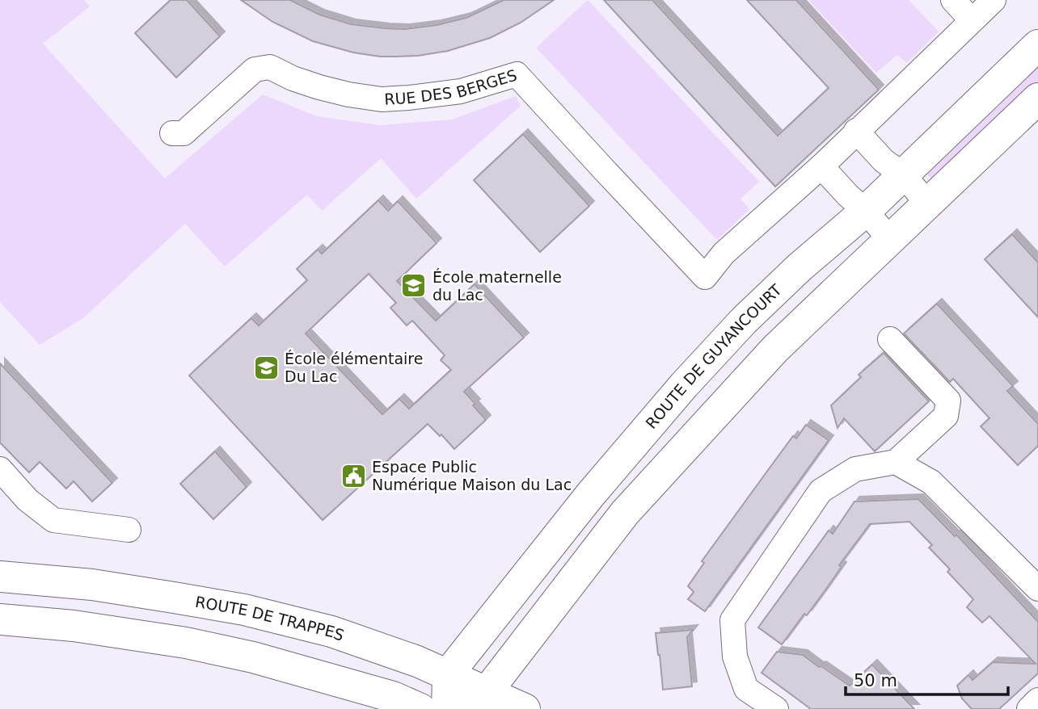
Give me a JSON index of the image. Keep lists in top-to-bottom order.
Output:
{
  "streets": {
    "main road": ["ROUTE DE GUYANCOURT", "ROUTE DE TRAPPES"],
    "street": ["RUE DES BERGES"]
  },
  "crossings": [
    ["ROUTE DE GUYANCOURT", "ROUTE DE TRAPPES"]
  ],
  "places": {
    "school or university": ["École maternelle du Lac", "École élémentaire Du Lac"],
    "public building": ["Espace Public Numérique Maison du Lac"]
  },
  "scale_bar": "50 m"
}
